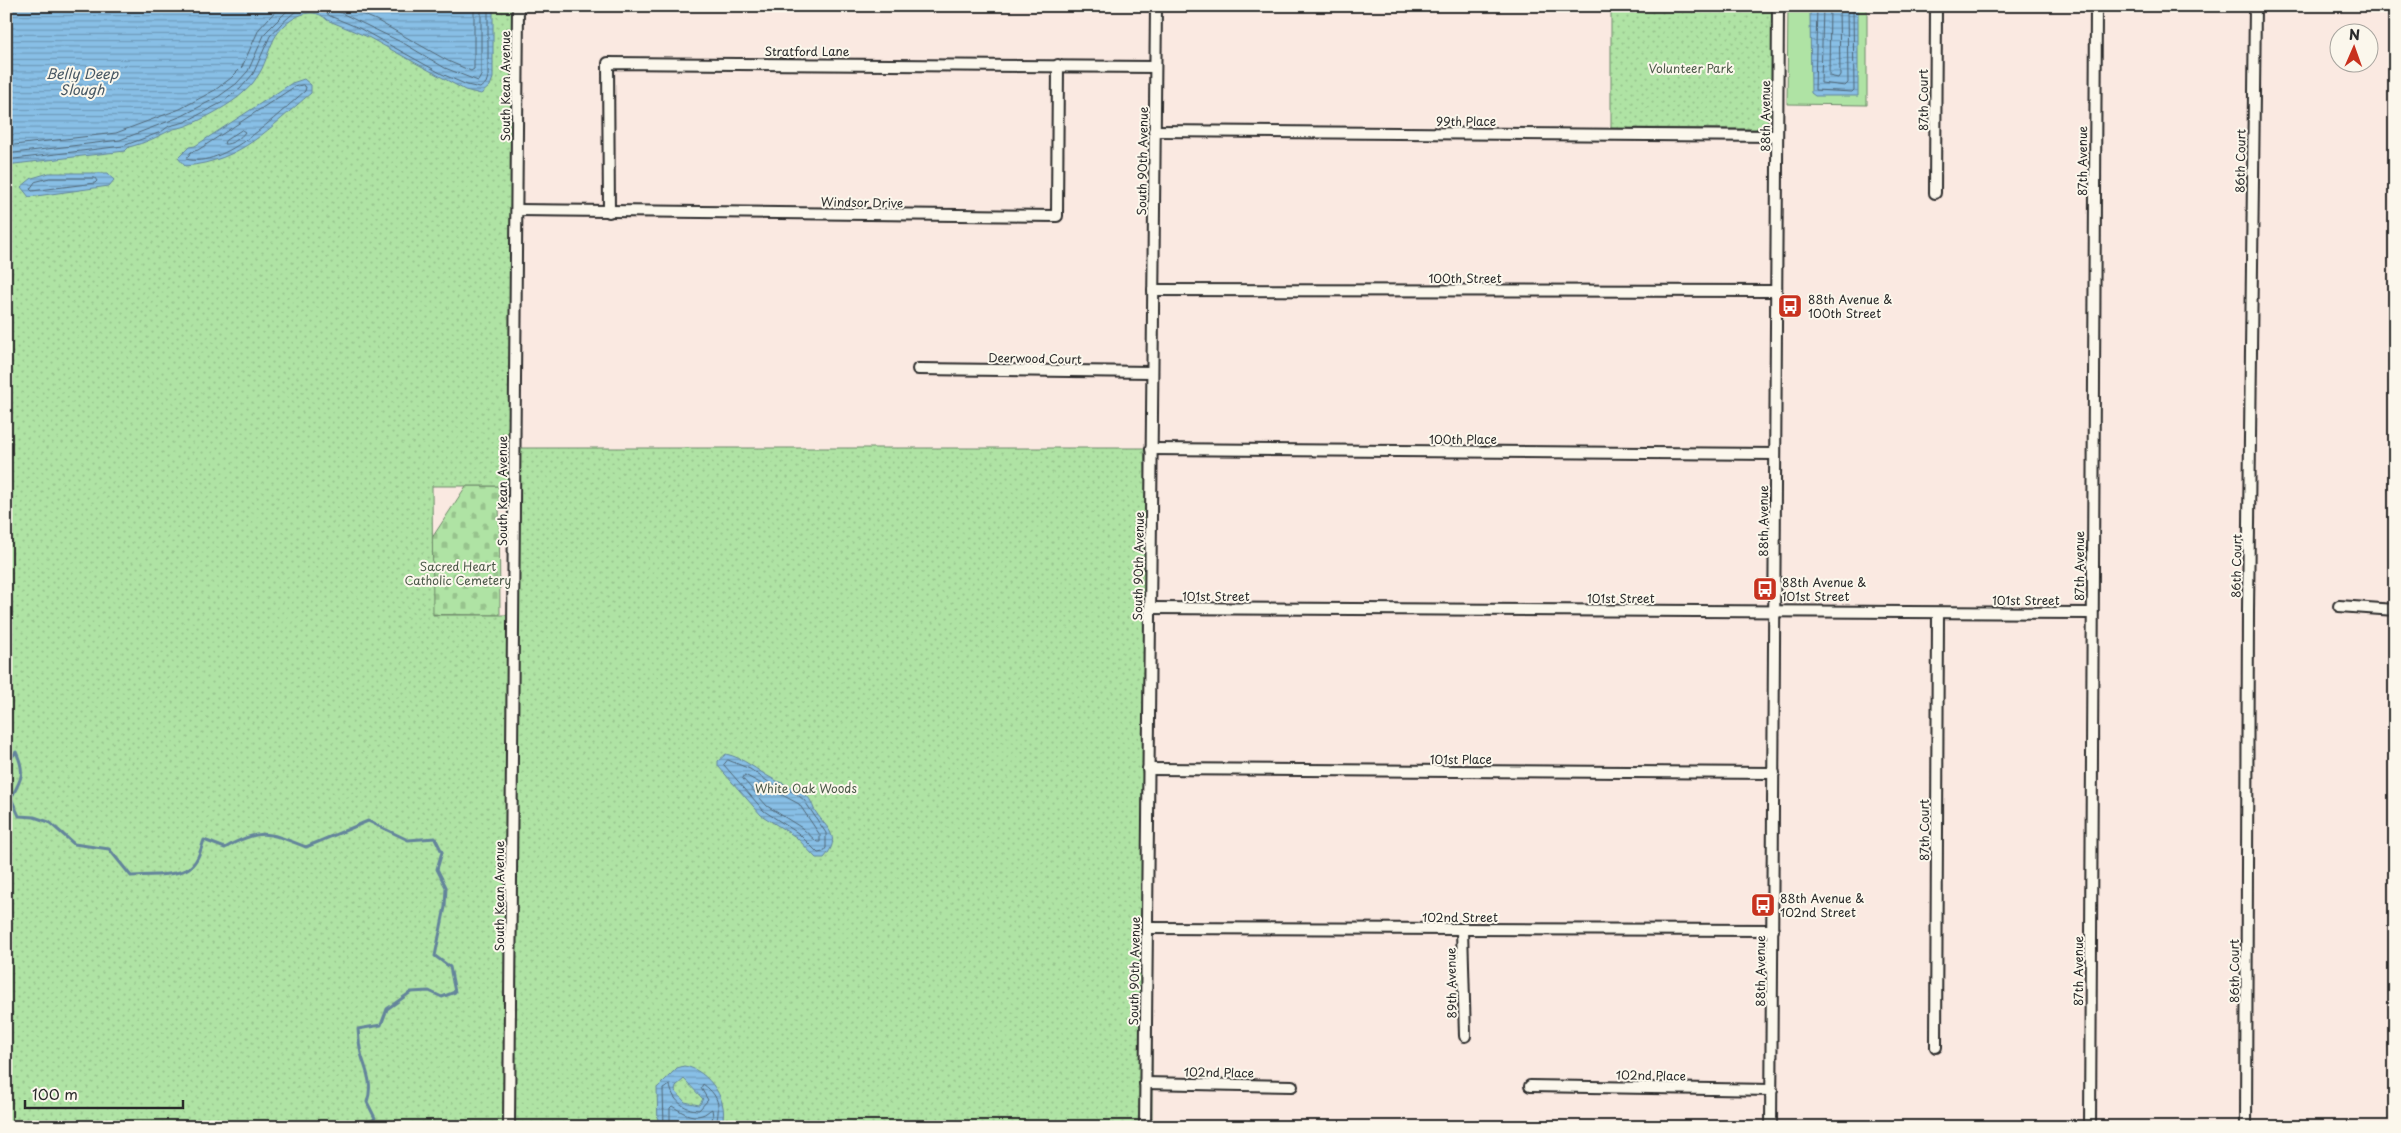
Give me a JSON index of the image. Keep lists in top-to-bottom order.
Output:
{
  "streets": {
    "street": [
      "Stratford Lane",
      "South Kean Avenue",
      "87th Court",
      "88th Avenue",
      "99th Place",
      "South 90th Avenue",
      "87th Avenue",
      "86th Court",
      "Windsor Drive",
      "100th Street",
      "Deerwood Court",
      "100th Place",
      "101st Street",
      "101st Place",
      "102nd Street",
      "89th Avenue",
      "102nd Place"
    ]
  },
  "crossings": [
    ["Stratford Lane", "South 90th Avenue"],
    ["Stratford Lane", "Windsor Drive"],
    ["South Kean Avenue", "Windsor Drive"],
    ["87th Court", "101st Street"],
    ["88th Avenue", "99th Place"],
    ["88th Avenue", "100th Street"],
    ["88th Avenue", "100th Place"],
    ["88th Avenue", "101st Street"],
    ["88th Avenue", "101st Place"],
    ["88th Avenue", "102nd Street"],
    ["88th Avenue", "102nd Place"],
    ["99th Place", "South 90th Avenue"],
    ["South 90th Avenue", "100th Street"],
    ["South 90th Avenue", "Deerwood Court"],
    ["South 90th Avenue", "100th Place"],
    ["South 90th Avenue", "101st Street"],
    ["South 90th Avenue", "101st Place"],
    ["South 90th Avenue", "102nd Street"],
    ["South 90th Avenue", "102nd Place"],
    ["87th Avenue", "101st Street"],
    ["102nd Street", "89th Avenue"]
  ],
  "water": ["Belly Deep Slough"],
  "parks": ["Volunteer Park", "Sacred Heart Catholic Cemetery", "White Oak Woods"],
  "places": {
    "bus stop": ["88th Avenue & 100th Street", "88th Avenue & 101st Street", "88th Avenue & 102nd Street"]
  },
  "scale_bar": "100 m",
  "north": "top"
}
